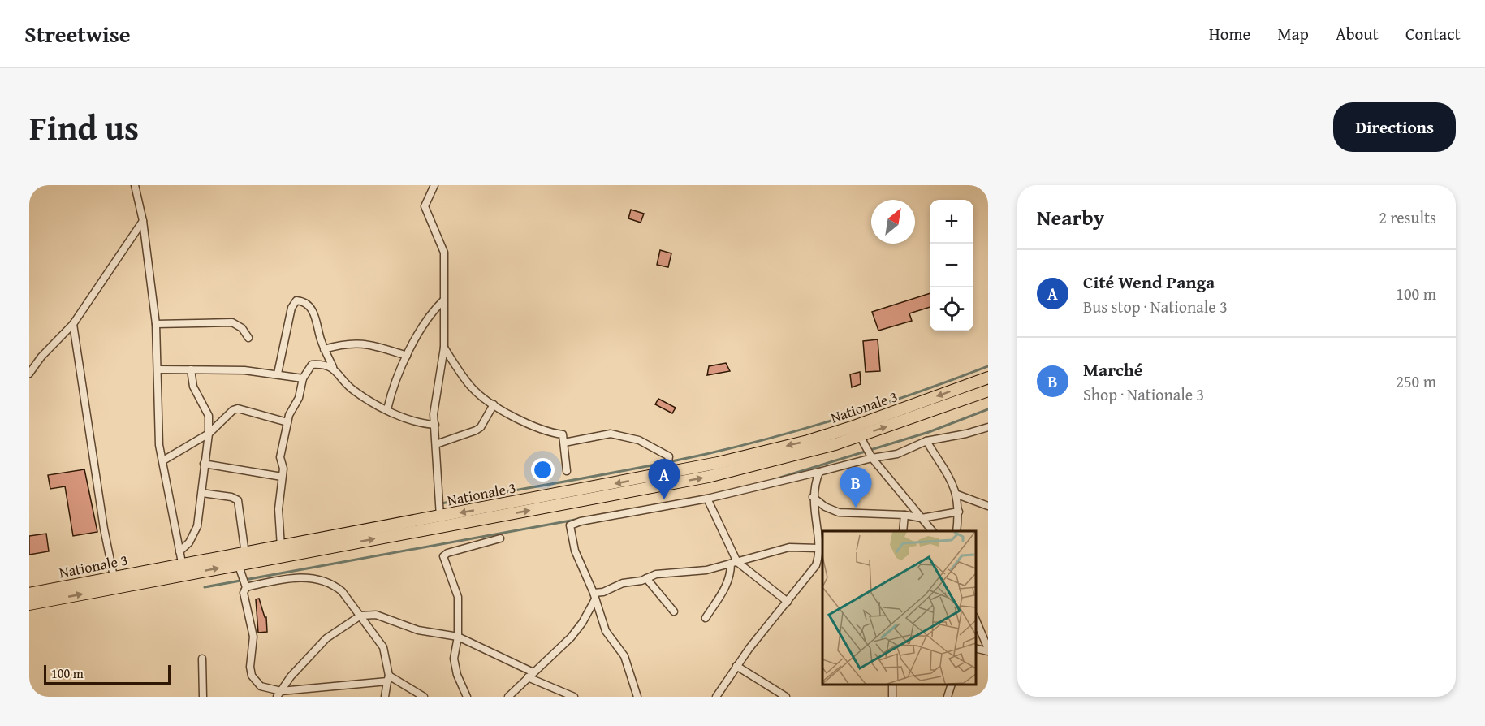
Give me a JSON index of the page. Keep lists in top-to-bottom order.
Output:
{
  "streets": {
    "main road": ["Nationale 3"]
  },
  "scale_bar": "100 m",
  "north": "top right",
  "page": {
    "header": "Streetwise",
    "nav": [
      "Home",
      "Map",
      "About",
      "Contact"
    ],
    "title": "Find us",
    "buttons": "Directions",
    "heading": ["Nearby", "2 results"],
    "map_buttons": ["+", "−"],
    "list": [
      {
        "mark": "A",
        "name": "Cité Wend Panga",
        "note": "Bus stop · Nationale 3",
        "value": "100 m"
      },
      {
        "mark": "B",
        "name": "Marché",
        "note": "Shop · Nationale 3",
        "value": "250 m"
      }
    ],
    "pins": ["A", "B"],
    "scale": "100 m"
  }
}
